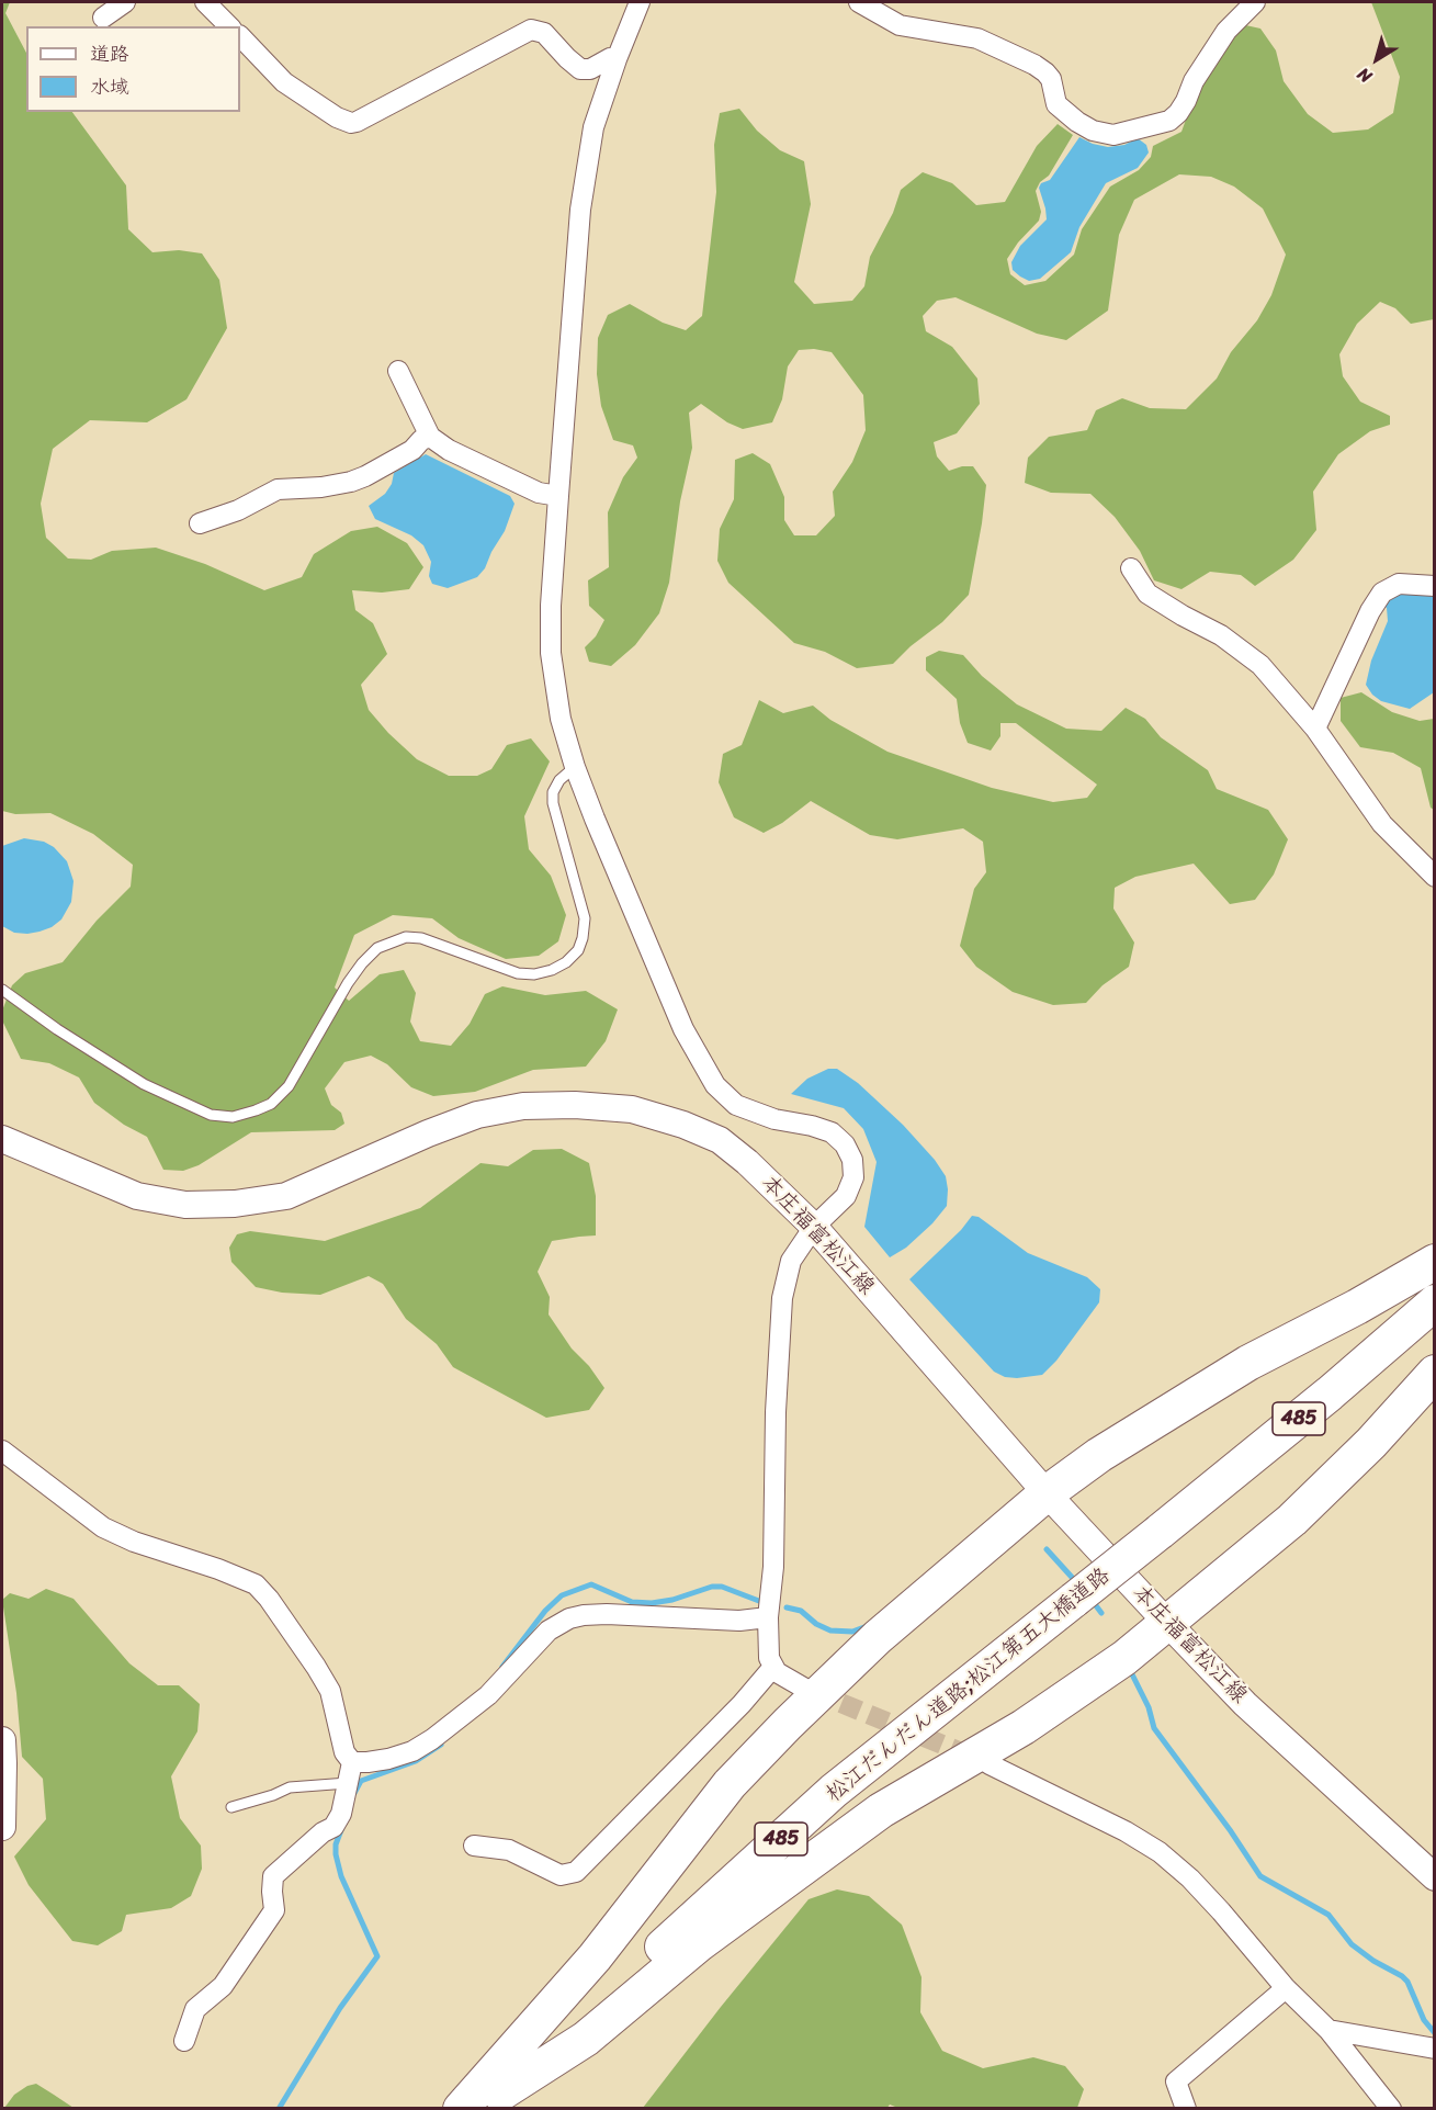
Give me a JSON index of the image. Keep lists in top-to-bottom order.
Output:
{
  "streets": {
    "highway": ["485", "松江だんだん道路;松江第五大橋道路"],
    "main road": ["本庄福富松江線"]
  },
  "legend": ["道路", "水域"],
  "north": "bottom left"
}
